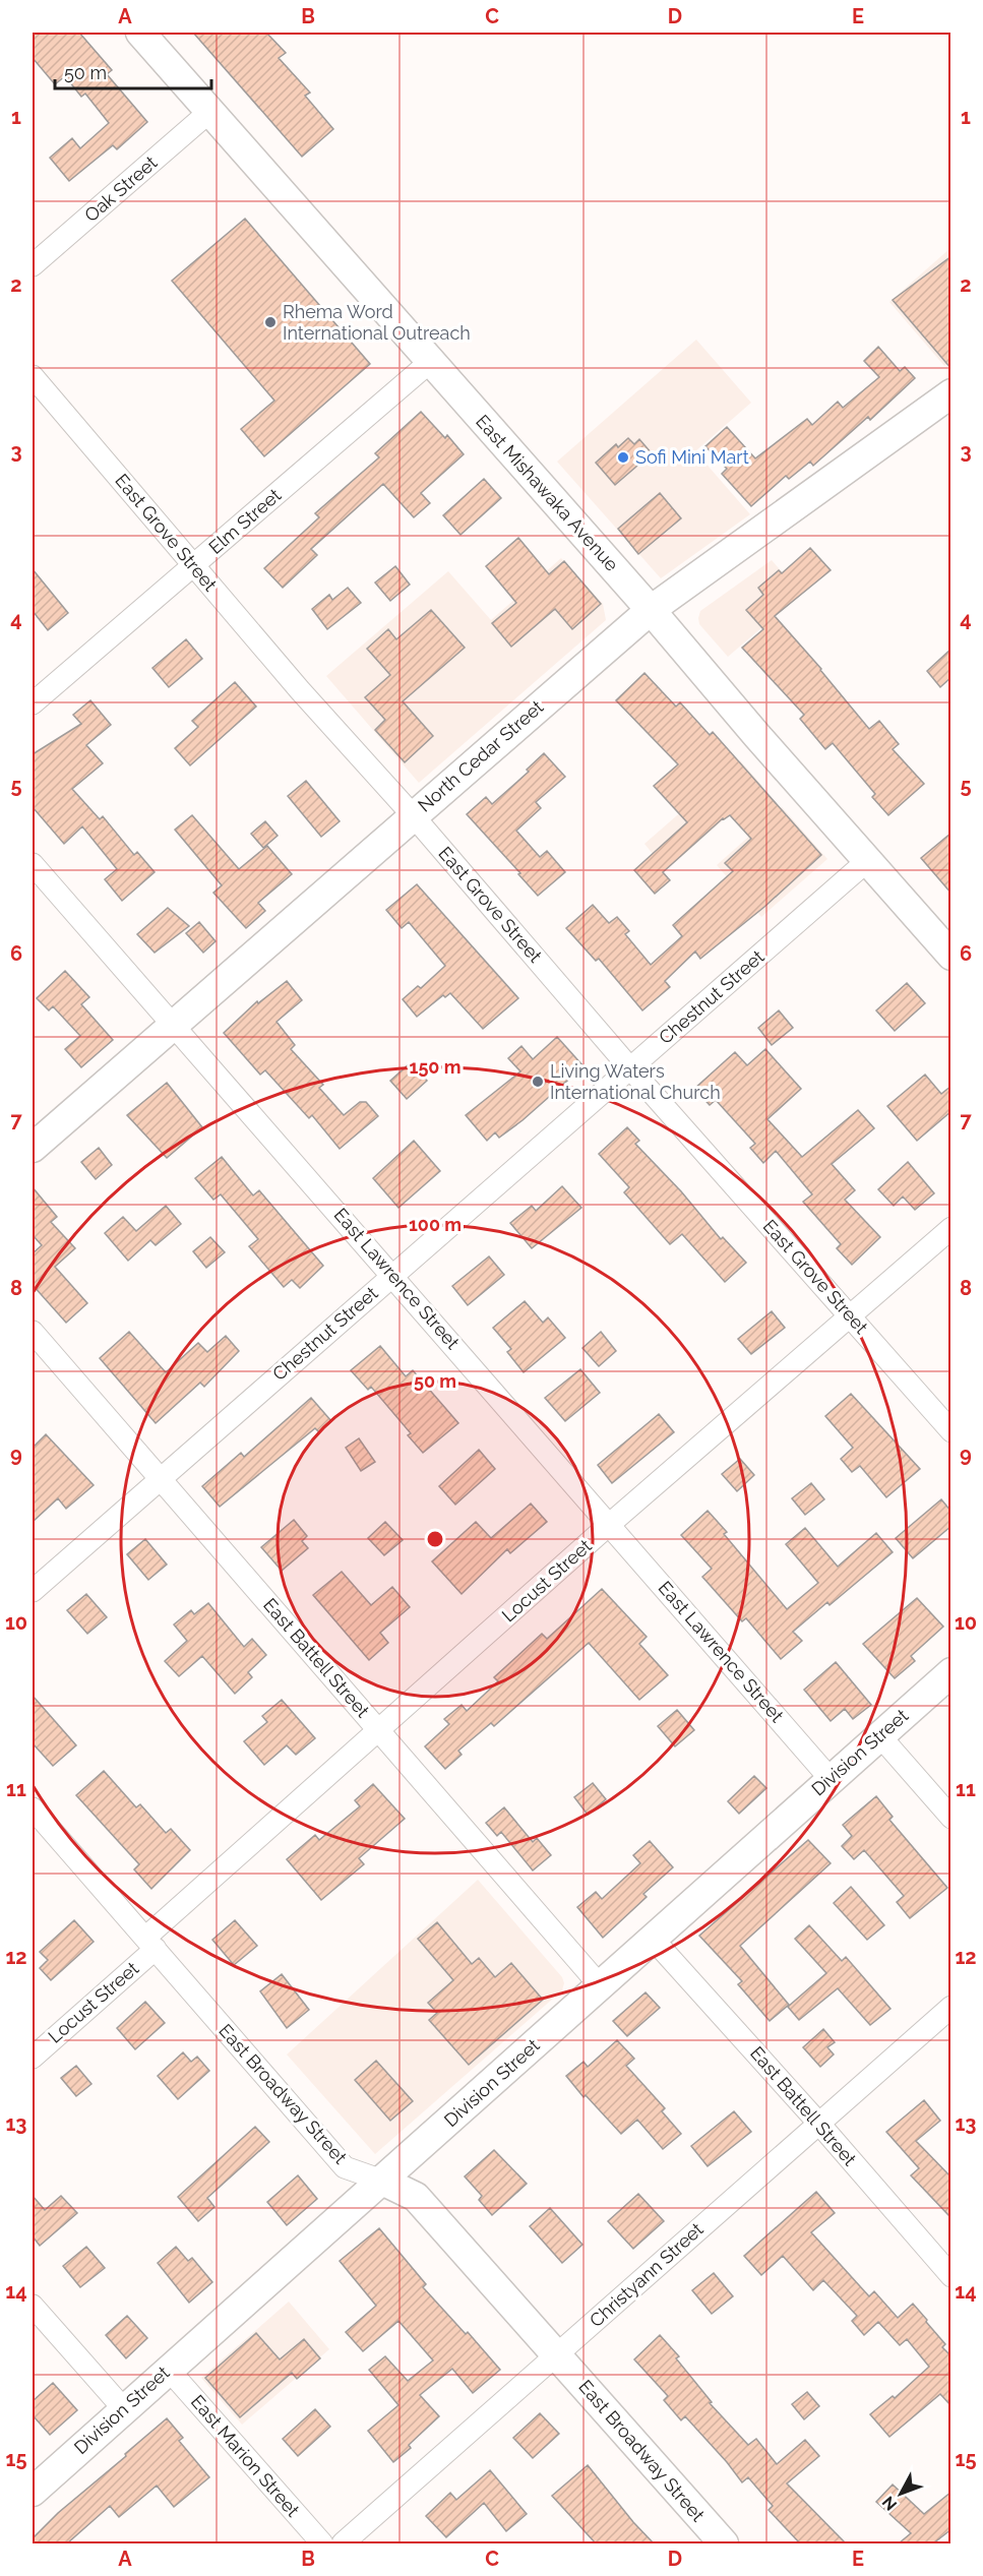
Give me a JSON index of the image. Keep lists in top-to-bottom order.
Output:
{
  "streets": {
    "street": [
      "Oak Street",
      "East Mishawaka Avenue",
      "Elm Street",
      "East Grove Street",
      "North Cedar Street",
      "Chestnut Street",
      "East Lawrence Street",
      "Locust Street",
      "East Battell Street",
      "Division Street",
      "East Broadway Street",
      "Christyann Street",
      "East Marion Street"
    ]
  },
  "crossings": [
    ["Oak Street", "East Mishawaka Avenue"],
    ["East Mishawaka Avenue", "Elm Street"],
    ["East Mishawaka Avenue", "North Cedar Street"],
    ["East Mishawaka Avenue", "Chestnut Street"],
    ["Elm Street", "East Grove Street"],
    ["East Grove Street", "North Cedar Street"],
    ["East Grove Street", "Chestnut Street"],
    ["East Grove Street", "Locust Street"],
    ["North Cedar Street", "East Lawrence Street"],
    ["Chestnut Street", "East Lawrence Street"],
    ["Chestnut Street", "East Battell Street"],
    ["East Lawrence Street", "Locust Street"],
    ["East Lawrence Street", "Division Street"],
    ["Locust Street", "East Battell Street"],
    ["Locust Street", "East Broadway Street"],
    ["East Battell Street", "Division Street"],
    ["East Battell Street", "Christyann Street"],
    ["Division Street", "East Broadway Street"],
    ["Division Street", "East Marion Street"],
    ["East Broadway Street", "Christyann Street"]
  ],
  "places": ["Rhema Word International Outreach", "Sofi Mini Mart", "Living Waters International Church"],
  "scale_bar": "50 m",
  "north": "bottom left",
  "grid": {
    "columns": [
      "A",
      "B",
      "C",
      "D",
      "E"
    ],
    "rows": [
      "1",
      "2",
      "3",
      "4",
      "5",
      "6",
      "7",
      "8",
      "9",
      "10",
      "11",
      "12",
      "13",
      "14",
      "15"
    ]
  },
  "rings": ["150 m", "100 m", "50 m"]
}
